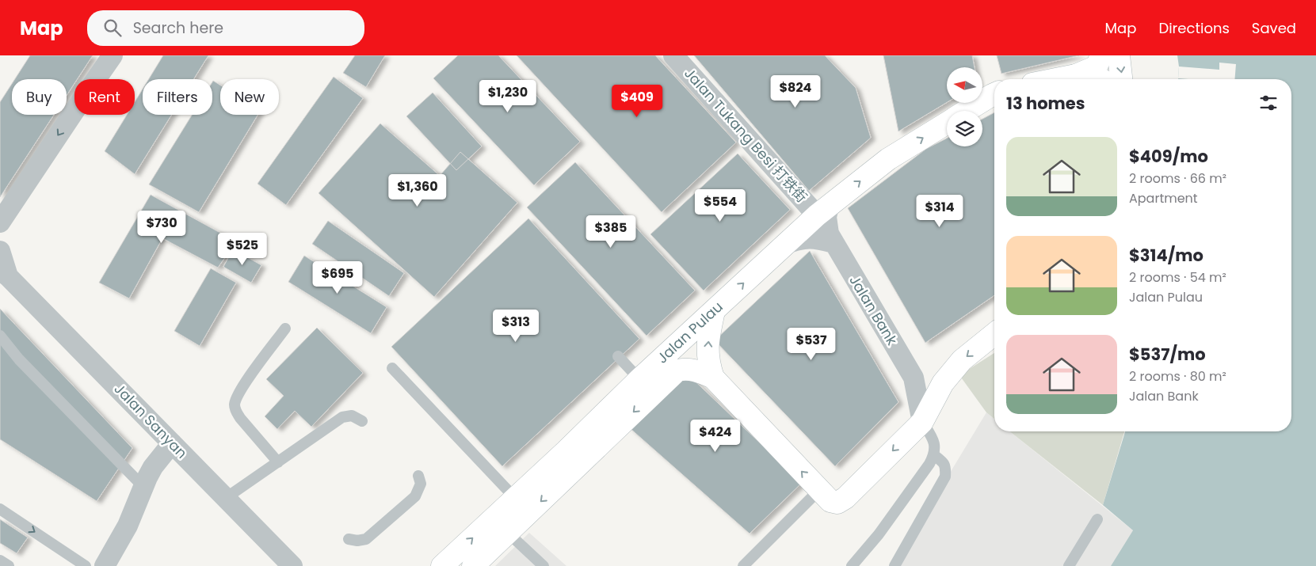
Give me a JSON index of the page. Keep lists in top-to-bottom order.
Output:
{
  "streets": {
    "street": [
      "Jalan Tukang Besi 打铁街",
      "Jalan Bank",
      "Jalan Pulau",
      "Jalan Sanyan"
    ]
  },
  "crossings": [
    ["Jalan Tukang Besi 打铁街", "Jalan Bank"],
    ["Jalan Tukang Besi 打铁街", "Jalan Pulau"],
    ["Jalan Bank", "Jalan Pulau"]
  ],
  "north": "left",
  "page": {
    "header": "Map",
    "search": "Search here",
    "nav": ["Map", "Directions", "Saved"],
    "price": [
      "$824",
      "$1,230",
      "$409",
      "$1,360",
      "$554",
      "$314",
      "$730",
      "$385",
      "$525",
      "$695",
      "$313",
      "$537",
      "$424"
    ],
    "chip": [
      "Buy",
      "Rent",
      "Filters",
      "New"
    ],
    "heading": "13 homes",
    "list": [
      {
        "name": "$409/mo",
        "note": "2 rooms · 66 m² · Apartment"
      },
      {
        "name": "$314/mo",
        "note": "2 rooms · 54 m² · Jalan Pulau"
      },
      {
        "name": "$537/mo",
        "note": "2 rooms · 80 m² · Jalan Bank"
      }
    ]
  }
}
